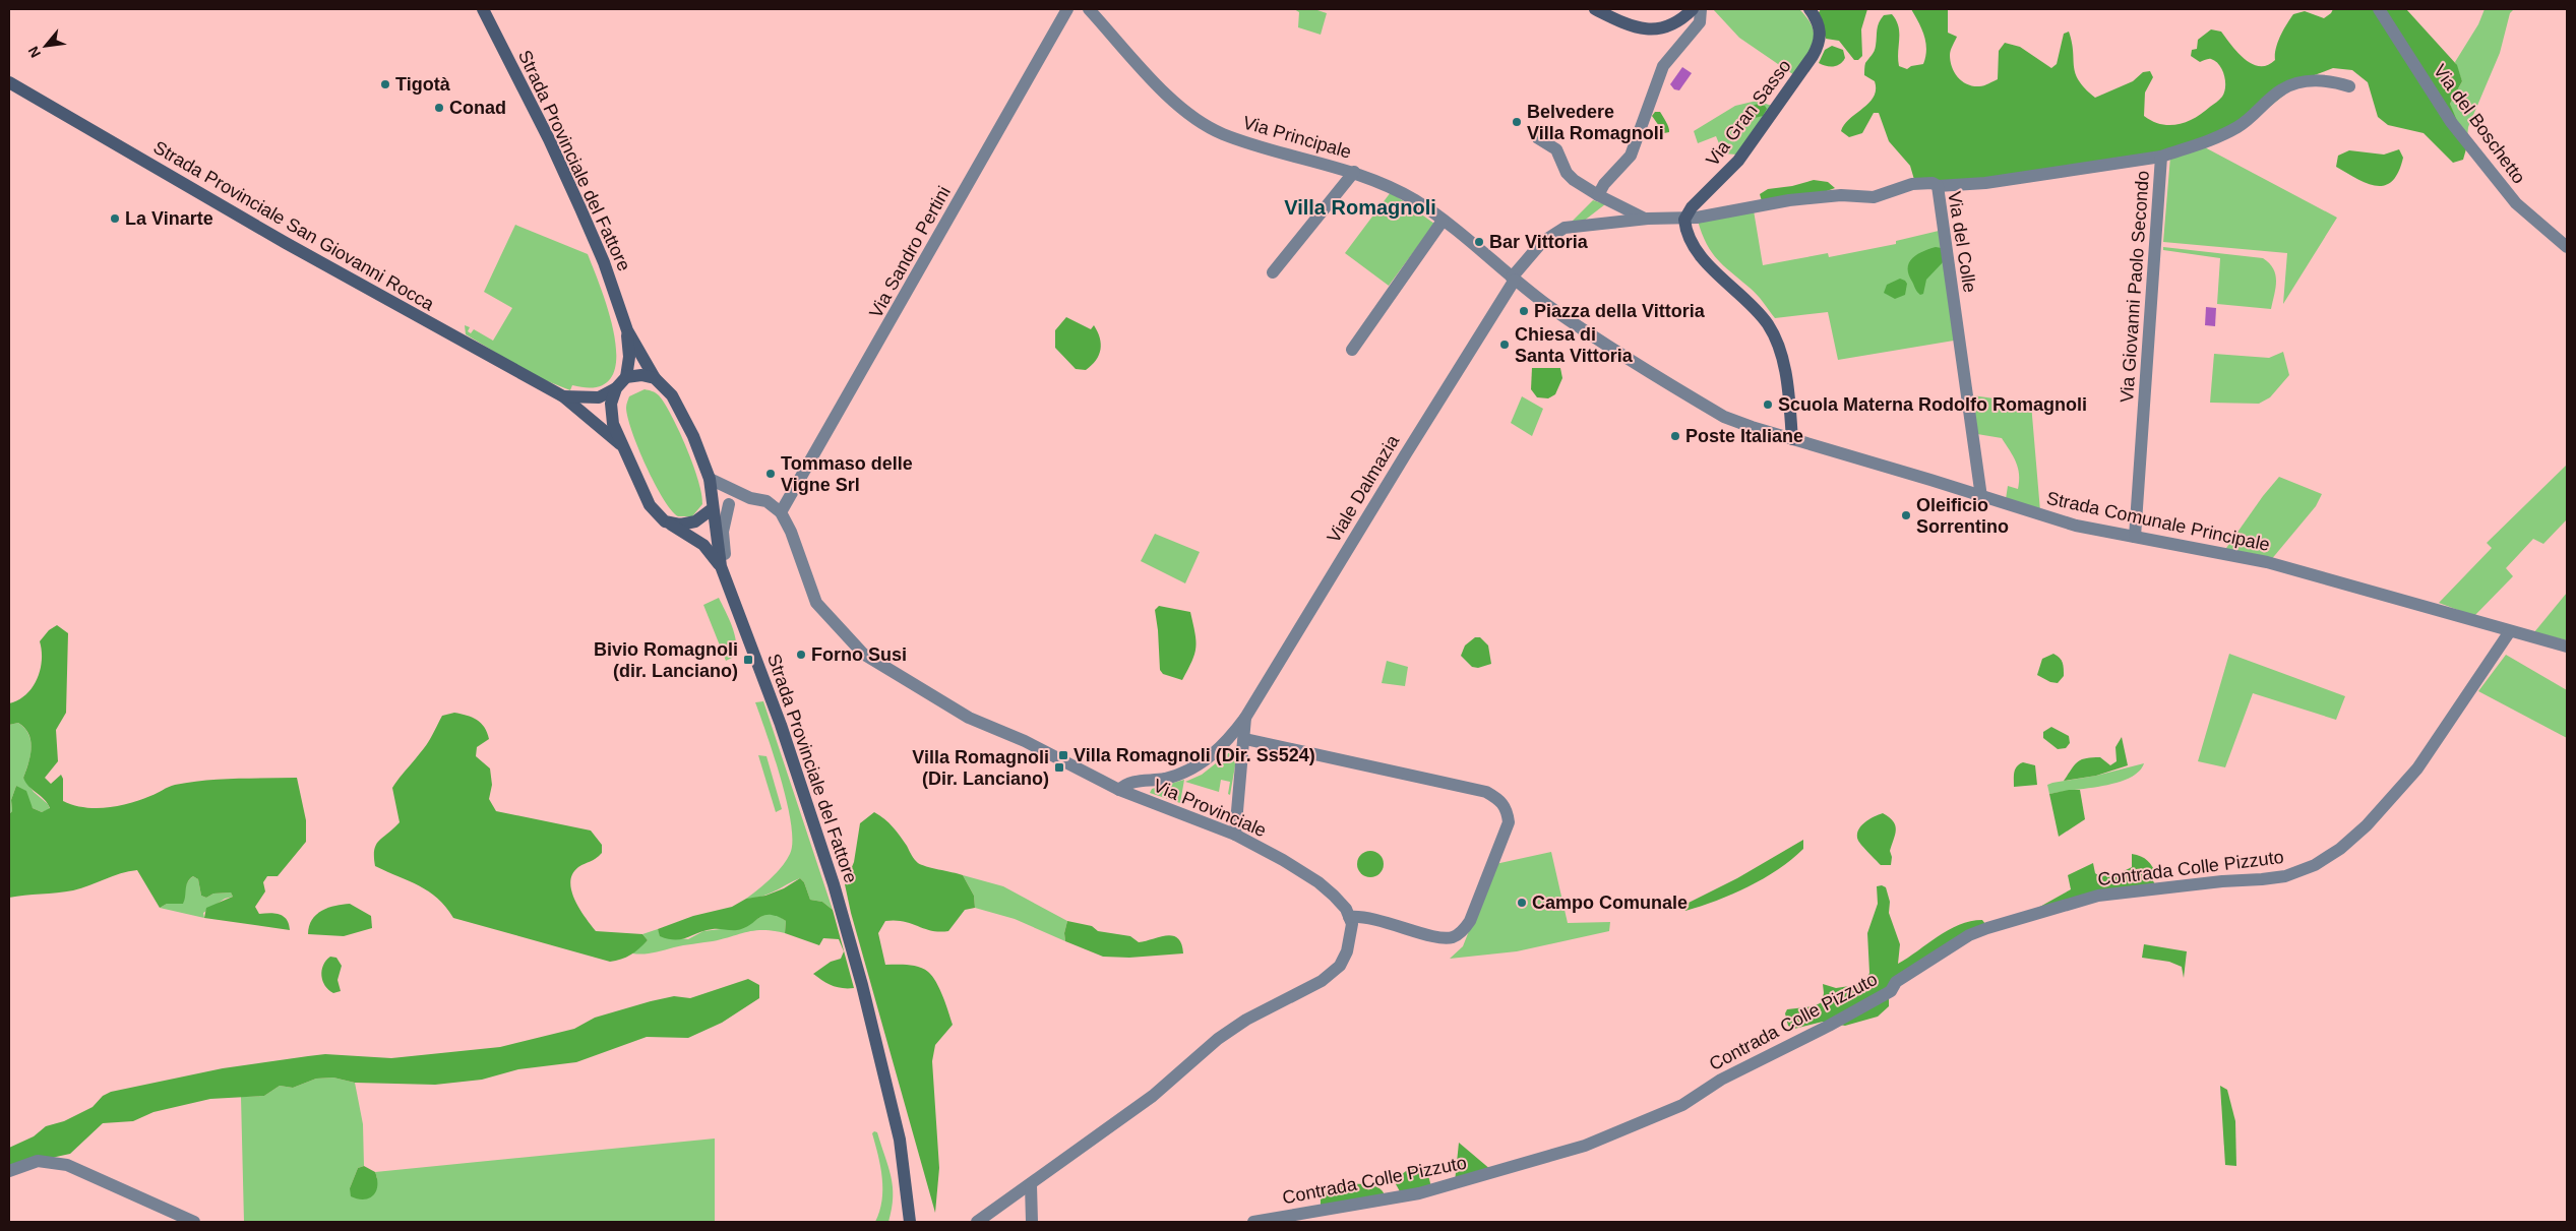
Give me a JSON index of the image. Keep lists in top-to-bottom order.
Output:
{
  "streets": {
    "main road": ["Via Gran Sasso", "Strada Provinciale del Fattore", "Strada Provinciale San Giovanni Rocca"],
    "street": [
      "Via del Boschetto",
      "Via Principale",
      "Via del Colle",
      "Via Sandro Pertini",
      "Via Giovanni Paolo Secondo",
      "Viale Dalmazia",
      "Strada Comunale Principale",
      "Via Provinciale",
      "Contrada Colle Pizzuto"
    ]
  },
  "crossings": [
    ["Via Gran Sasso", "Via del Colle"],
    ["Via Principale", "Viale Dalmazia"],
    ["Via Principale", "Strada Comunale Principale"],
    ["Strada Provinciale del Fattore", "Strada Provinciale San Giovanni Rocca"],
    ["Via del Colle", "Viale Dalmazia"],
    ["Via del Colle", "Strada Comunale Principale"],
    ["Via Sandro Pertini", "Via Provinciale"],
    ["Via Giovanni Paolo Secondo", "Strada Comunale Principale"],
    ["Viale Dalmazia", "Strada Comunale Principale"],
    ["Viale Dalmazia", "Via Provinciale"],
    ["Strada Comunale Principale", "Contrada Colle Pizzuto"]
  ],
  "districts": ["Villa Romagnoli"],
  "places": {
    "other": [
      "Tigotà",
      "Conad",
      "Belvedere Villa Romagnoli",
      "La Vinarte",
      "Bar Vittoria",
      "Piazza della Vittoria",
      "Chiesa di Santa Vittoria",
      "Scuola Materna Rodolfo Romagnoli",
      "Poste Italiane",
      "Tommaso delle Vigne Srl",
      "Oleificio Sorrentino",
      "Forno Susi",
      "Campo Comunale"
    ],
    "transit": ["Bivio Romagnoli (dir. Lanciano)", "Villa Romagnoli (Dir. Ss524)", "Villa Romagnoli (Dir. Lanciano)"]
  },
  "north": "bottom left"
}
